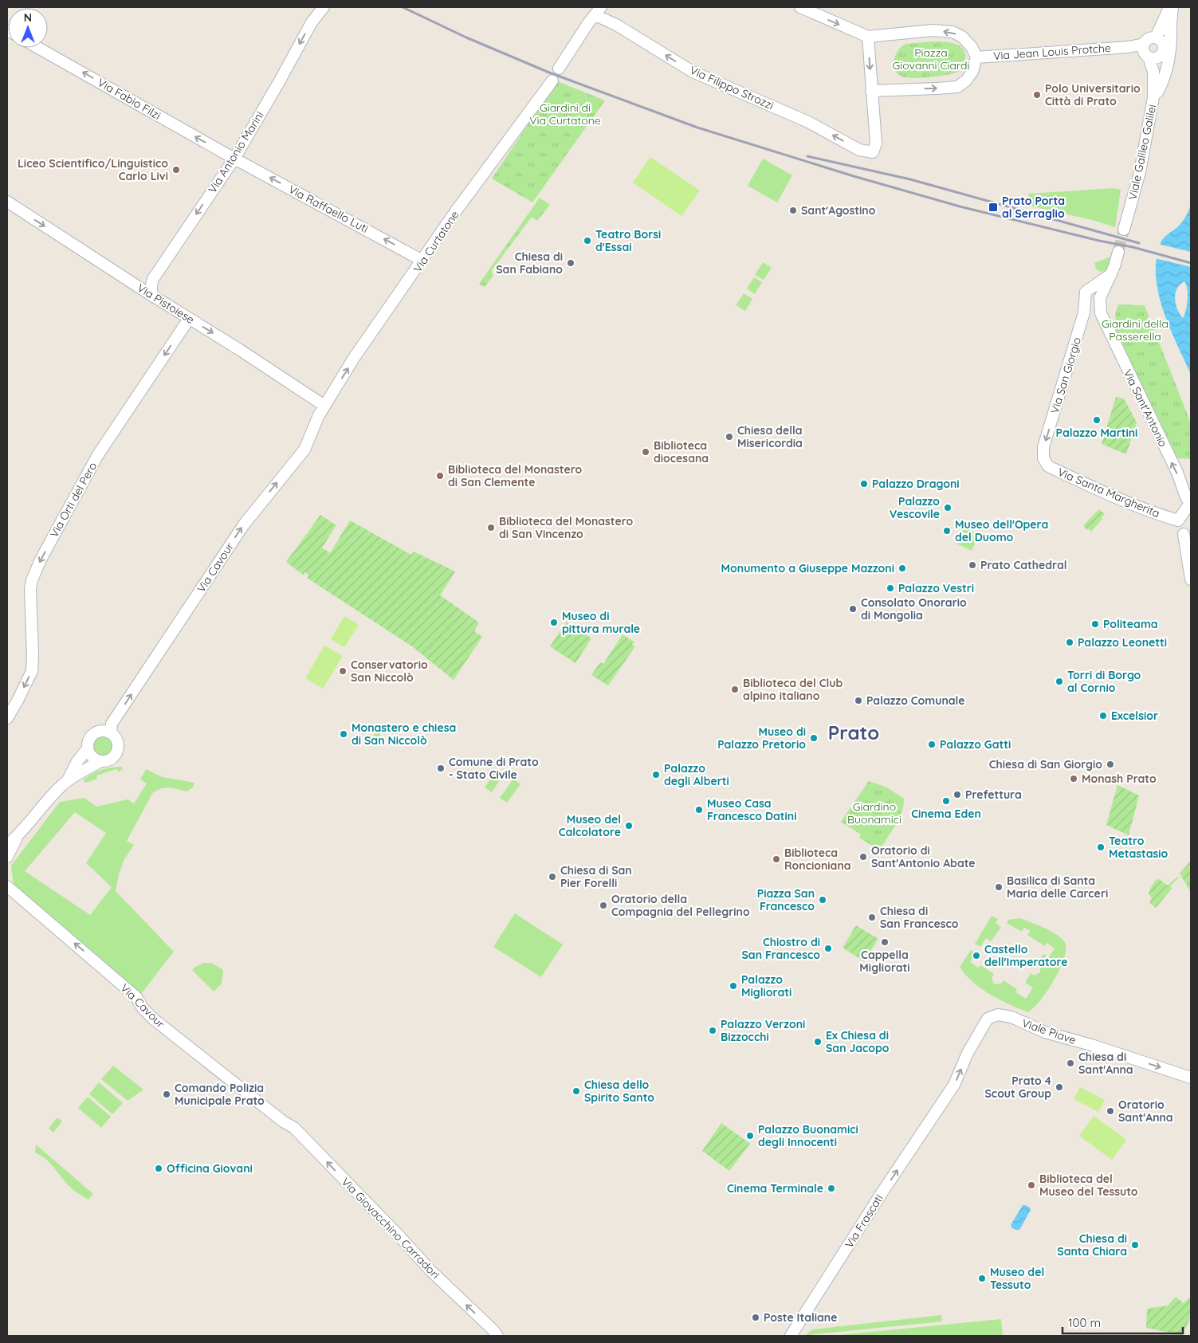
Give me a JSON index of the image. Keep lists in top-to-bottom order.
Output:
{
  "streets": {
    "street": [
      "Via Jean Louis Protche",
      "Via Filippo Strozzi",
      "Via Fabio Filzi",
      "Via Antonio Marini",
      "Viale Galileo Galilei",
      "Via Raffaello Luti",
      "Via Curtatone",
      "Via Pistoiese",
      "Via San Giorgio",
      "Via Sant'Antonio",
      "Via Santa Margherita",
      "Via Orti del Pero",
      "Via Cavour",
      "Viale Piave",
      "Via Frascati",
      "Via Giovacchino Carradori"
    ]
  },
  "crossings": [
    ["Via Fabio Filzi", "Via Antonio Marini"],
    ["Via Fabio Filzi", "Via Raffaello Luti"],
    ["Via Antonio Marini", "Via Raffaello Luti"],
    ["Via Antonio Marini", "Via Pistoiese"],
    ["Via Raffaello Luti", "Via Curtatone"],
    ["Via Curtatone", "Via Pistoiese"],
    ["Via Curtatone", "Via Cavour"],
    ["Via Pistoiese", "Via Orti del Pero"],
    ["Via Pistoiese", "Via Cavour"],
    ["Via San Giorgio", "Via Sant'Antonio"],
    ["Via San Giorgio", "Via Santa Margherita"],
    ["Via Sant'Antonio", "Via Santa Margherita"],
    ["Via Cavour", "Via Giovacchino Carradori"],
    ["Viale Piave", "Via Frascati"]
  ],
  "one_way": [
    "Via Fabio Filzi",
    "Via Antonio Marini",
    "Via Raffaello Luti",
    "Via Curtatone",
    "Via Pistoiese",
    "Via San Giorgio",
    "Via Sant'Antonio",
    "Via Orti del Pero",
    "Viale Piave",
    "Via Frascati",
    "Via Giovacchino Carradori"
  ],
  "districts": ["Prato"],
  "parks": [
    "Piazza Giovanni Ciardi",
    "Giardini di Via Curtatone",
    "Giardini della Passerella",
    "Giardino Buonamici"
  ],
  "places": {
    "other": [
      "Polo Universitario Città di Prato",
      "Liceo Scientifico/Linguistico Carlo Livi",
      "Sant'Agostino",
      "Teatro Borsi d'Essai",
      "Chiesa di San Fabiano",
      "Palazzo Martini",
      "Chiesa della Misericordia",
      "Biblioteca diocesana",
      "Biblioteca del Monastero di San Clemente",
      "Palazzo Dragoni",
      "Palazzo Vescovile",
      "Biblioteca del Monastero di San Vincenzo",
      "Museo dell'Opera del Duomo",
      "Prato Cathedral",
      "Monumento a Giuseppe Mazzoni",
      "Palazzo Vestri",
      "Consolato Onorario di Mongolia",
      "Museo di pittura murale",
      "Politeama",
      "Palazzo Leonetti",
      "Conservatorio San Niccolò",
      "Torri di Borgo al Cornio",
      "Biblioteca del Club alpino italiano",
      "Palazzo Comunale",
      "Excelsior",
      "Monastero e chiesa di San Niccolò",
      "Museo di Palazzo Pretorio",
      "Palazzo Gatti",
      "Chiesa di San Giorgio",
      "Comune di Prato - Stato Civile",
      "Palazzo degli Alberti",
      "Monash Prato",
      "Prefettura",
      "Cinema Eden",
      "Museo Casa Francesco Datini",
      "Museo del Calcolatore",
      "Teatro Metastasio",
      "Oratorio di Sant'Antonio Abate",
      "Biblioteca Roncioniana",
      "Chiesa di San Pier Forelli",
      "Basilica di Santa Maria delle Carceri",
      "Piazza San Francesco",
      "Oratorio della Compagnia del Pellegrino",
      "Chiesa di San Francesco",
      "Cappella Migliorati",
      "Chiostro di San Francesco",
      "Castello dell'Imperatore",
      "Palazzo Migliorati",
      "Palazzo Verzoni Bizzocchi",
      "Ex Chiesa di San Jacopo",
      "Chiesa di Sant'Anna",
      "Prato 4 Scout Group",
      "Chiesa dello Spirito Santo",
      "Comando Polizia Municipale Prato",
      "Oratorio Sant'Anna",
      "Palazzo Buonamici degli Innocenti",
      "Officina Giovani",
      "Biblioteca del Museo del Tessuto",
      "Cinema Terminale",
      "Chiesa di Santa Chiara",
      "Museo del Tessuto",
      "Poste Italiane"
    ],
    "transit": ["Prato Porta al Serraglio"]
  },
  "scale_bar": "100 m",
  "north": "top"
}
